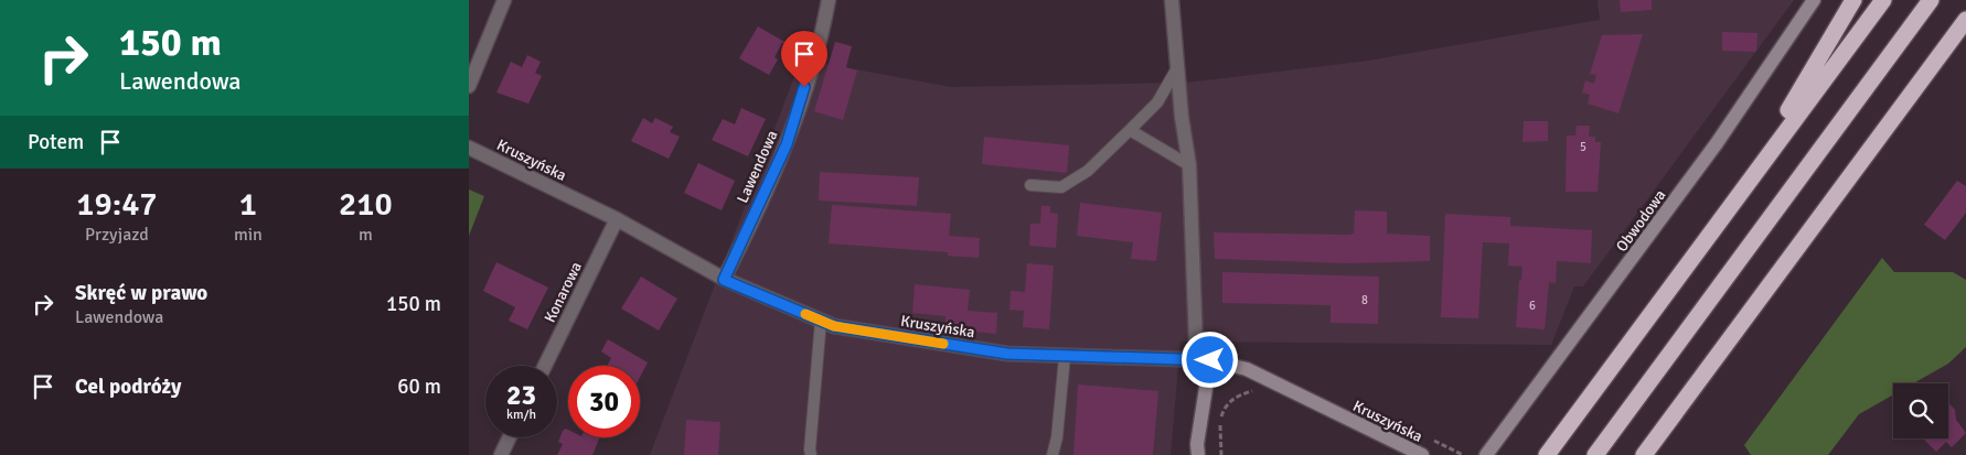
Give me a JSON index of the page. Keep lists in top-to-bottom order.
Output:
{
  "streets": {
    "street": [
      "Kruszyńska",
      "Lawendowa",
      "Obwodowa",
      "Konarowa"
    ]
  },
  "crossings": [
    ["Kruszyńska", "Lawendowa"],
    ["Kruszyńska", "Konarowa"]
  ],
  "house_numbers": ["5", "8", "6"],
  "page": {
    "turn": ["150 m", "Lawendowa"],
    "then": "Potem",
    "eta": [
      "19:47",
      "Przyjazd",
      "1",
      "min",
      "210",
      "m"
    ],
    "list": [
      {
        "name": "Skręć w prawo",
        "note": "Lawendowa",
        "value": "150 m"
      },
      {
        "name": "Cel podróży",
        "value": "60 m"
      }
    ],
    "speed": "23 km/h",
    "limit": "30"
  }
}
